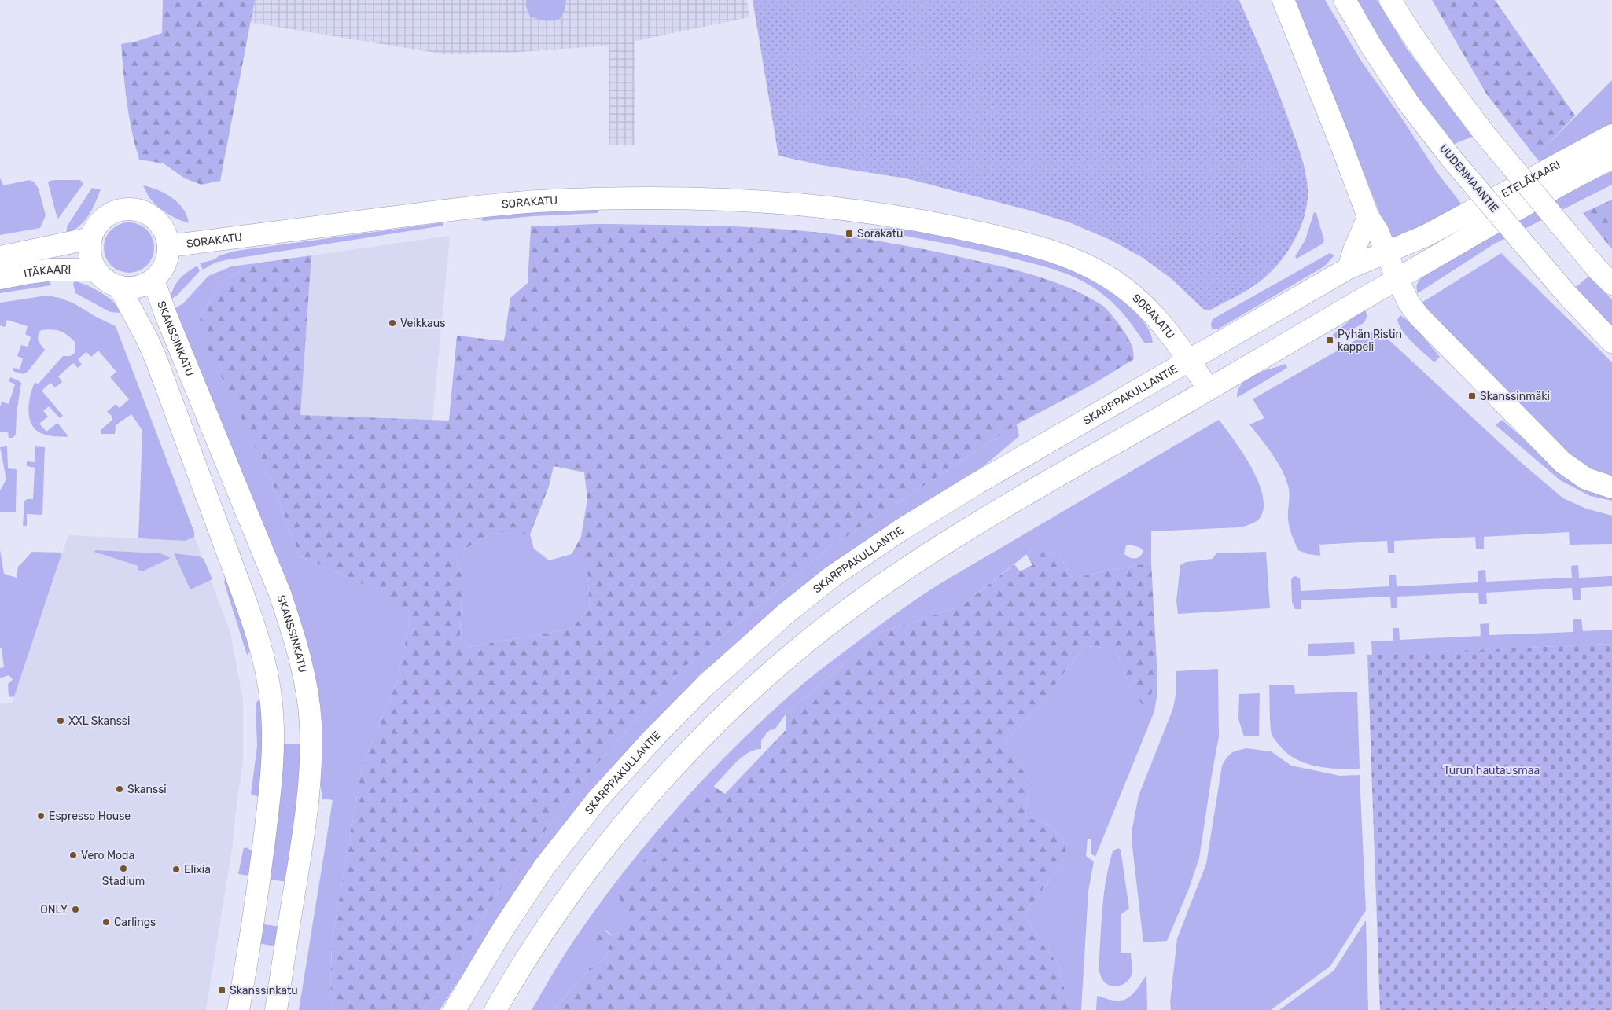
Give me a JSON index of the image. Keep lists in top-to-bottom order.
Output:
{
  "streets": {
    "main road": [
      "UUDENMAANTIE",
      "ETELÄKAARI",
      "SORAKATU",
      "ITÄKAARI",
      "SKANSSINKATU",
      "SKARPPAKULLANTIE"
    ]
  },
  "crossings": [
    ["ETELÄKAARI", "SKARPPAKULLANTIE"],
    ["SORAKATU", "ITÄKAARI"],
    ["SORAKATU", "SKANSSINKATU"],
    ["SORAKATU", "SKARPPAKULLANTIE"],
    ["ITÄKAARI", "SKANSSINKATU"]
  ],
  "parks": ["Turun hautausmaa"],
  "places": {
    "transit": [
      "Sorakatu",
      "Pyhän Ristin kappeli",
      "Skanssinmäki",
      "Skanssinkatu"
    ],
    "other": [
      "Veikkaus",
      "XXL Skanssi",
      "Skanssi",
      "Espresso House",
      "Vero Moda",
      "Stadium",
      "Elixia",
      "ONLY",
      "Carlings"
    ]
  }
}
